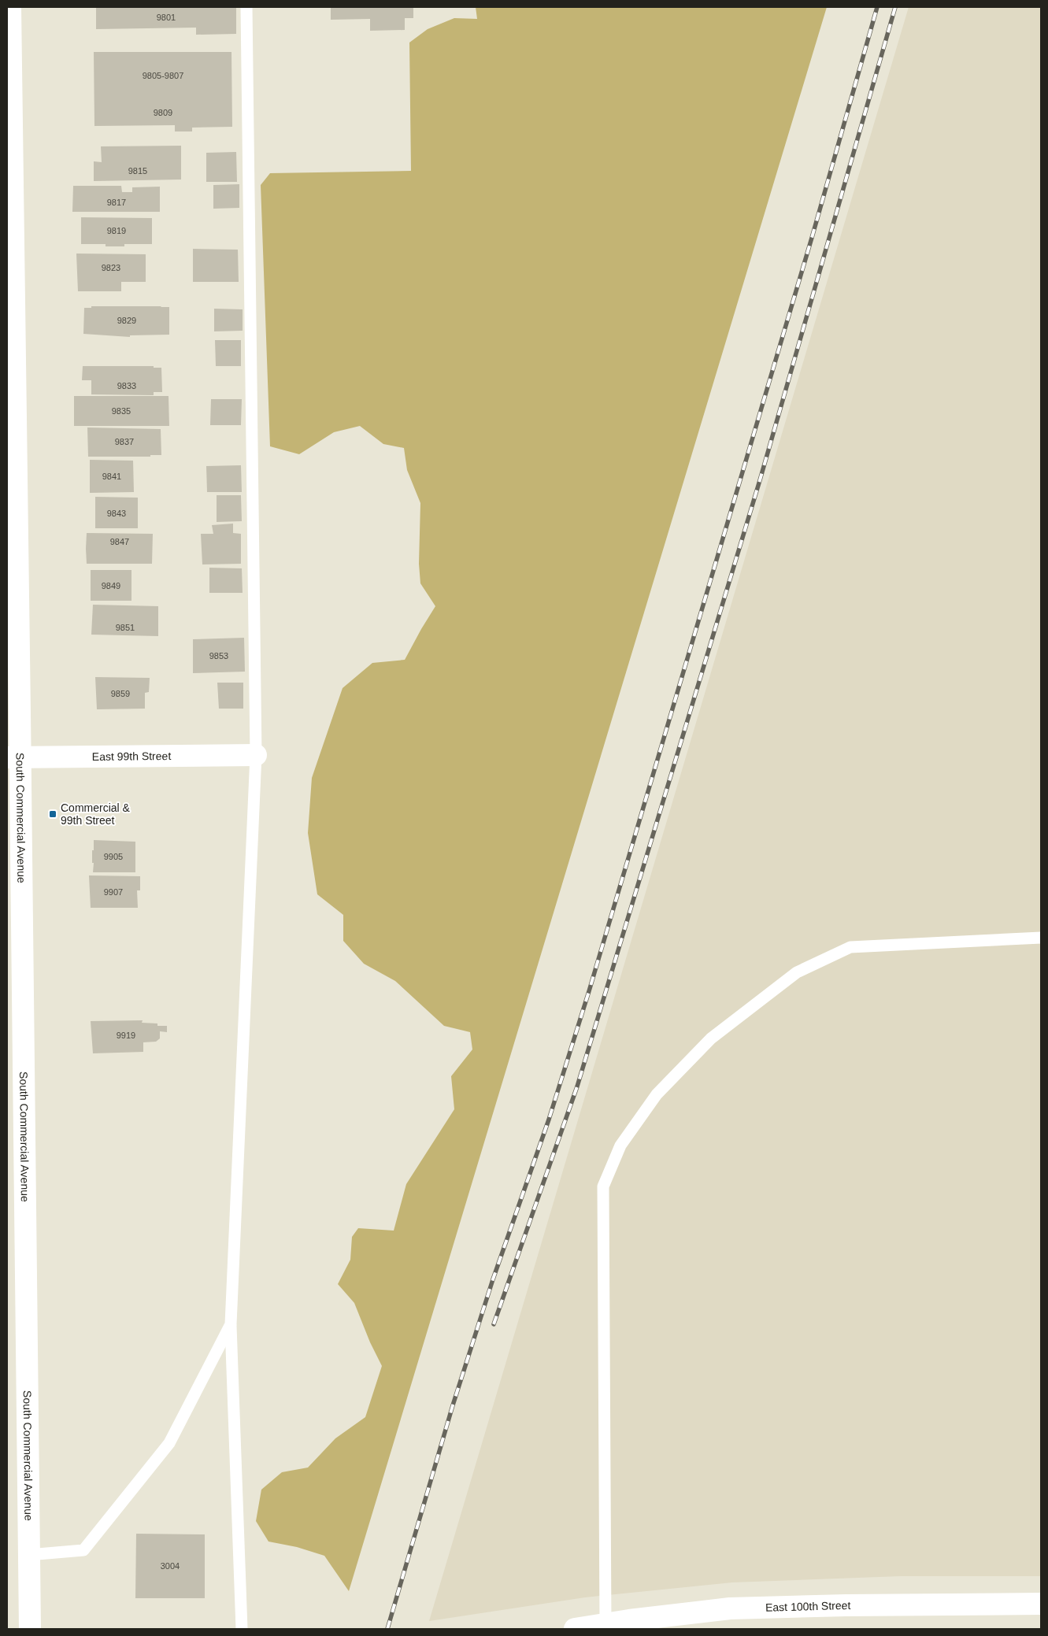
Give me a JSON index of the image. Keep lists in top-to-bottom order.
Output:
{
  "streets": {
    "main road": ["East 99th Street", "South Commercial Avenue", "East 100th Street"]
  },
  "crossings": [
    ["East 99th Street", "South Commercial Avenue"]
  ],
  "places": {
    "transit": ["Commercial & 99th Street"]
  },
  "house_numbers": [
    "9801",
    "9805-9807",
    "9809",
    "9815",
    "9817",
    "9819",
    "9823",
    "9829",
    "9833",
    "9835",
    "9837",
    "9841",
    "9843",
    "9847",
    "9849",
    "9851",
    "9853",
    "9859",
    "9905",
    "9907",
    "9919",
    "3004"
  ]
}
